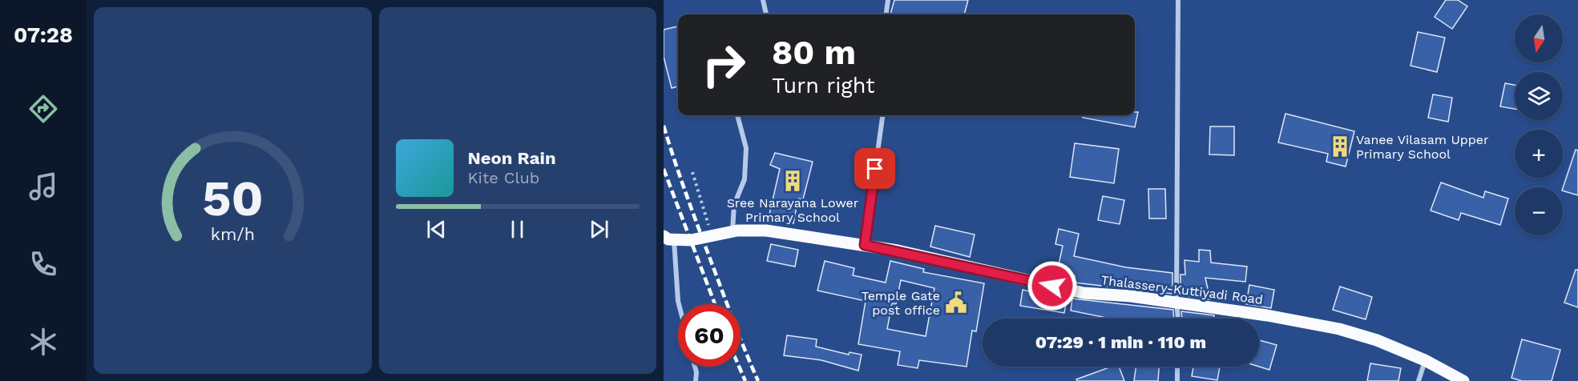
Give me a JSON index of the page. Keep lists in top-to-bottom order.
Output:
{
  "streets": {
    "main road": ["Thalassery-Kuttiyadi Road"]
  },
  "places": {
    "building": ["Vanee Vilasam Upper Primary School", "Sree Narayana Lower Primary School"],
    "public building": ["Temple Gate post office"]
  },
  "north": "bottom",
  "page": {
    "tabs": "07:28",
    "map_buttons": ["+", "−"],
    "turn": ["80 m", "Turn right"],
    "song": ["Neon Rain", "Kite Club"],
    "limit": "60",
    "trip": "07:29 · 1 min · 110 m",
    "gauge": ["50", "km/h"]
  }
}
